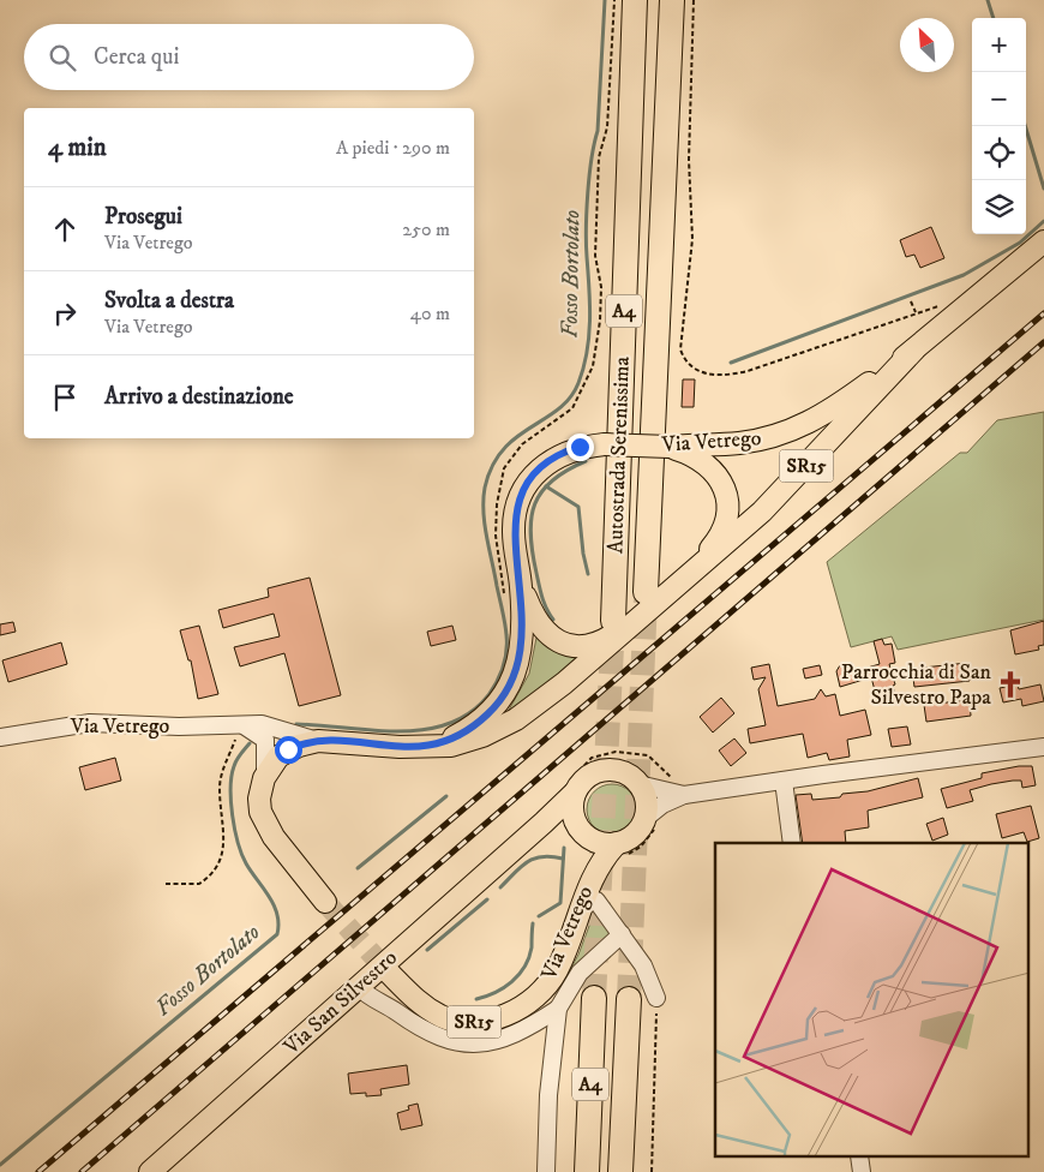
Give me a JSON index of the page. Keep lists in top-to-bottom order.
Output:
{
  "streets": {
    "highway": ["A4", "Autostrada Serenissima"],
    "main road": ["Via Vetrego", "SR15", "Via San Silvestro"]
  },
  "crossings": [
    ["Via Vetrego", "Autostrada Serenissima"],
    ["Via Vetrego", "SR15"],
    ["Via Vetrego", "Via San Silvestro"],
    ["Autostrada Serenissima", "SR15"]
  ],
  "water": ["Fosso Bortolato"],
  "places": {
    "church": ["Parrocchia di San Silvestro Papa"]
  },
  "north": "top left",
  "page": {
    "map_buttons": ["+", "−"],
    "search": "Cerca qui",
    "heading": ["4 min", "A piedi · 290 m"],
    "list": [
      ["Prosegui", "Via Vetrego", "250 m"],
      ["Svolta a destra", "Via Vetrego", "40 m"],
      "Arrivo a destinazione"
    ]
  }
}
